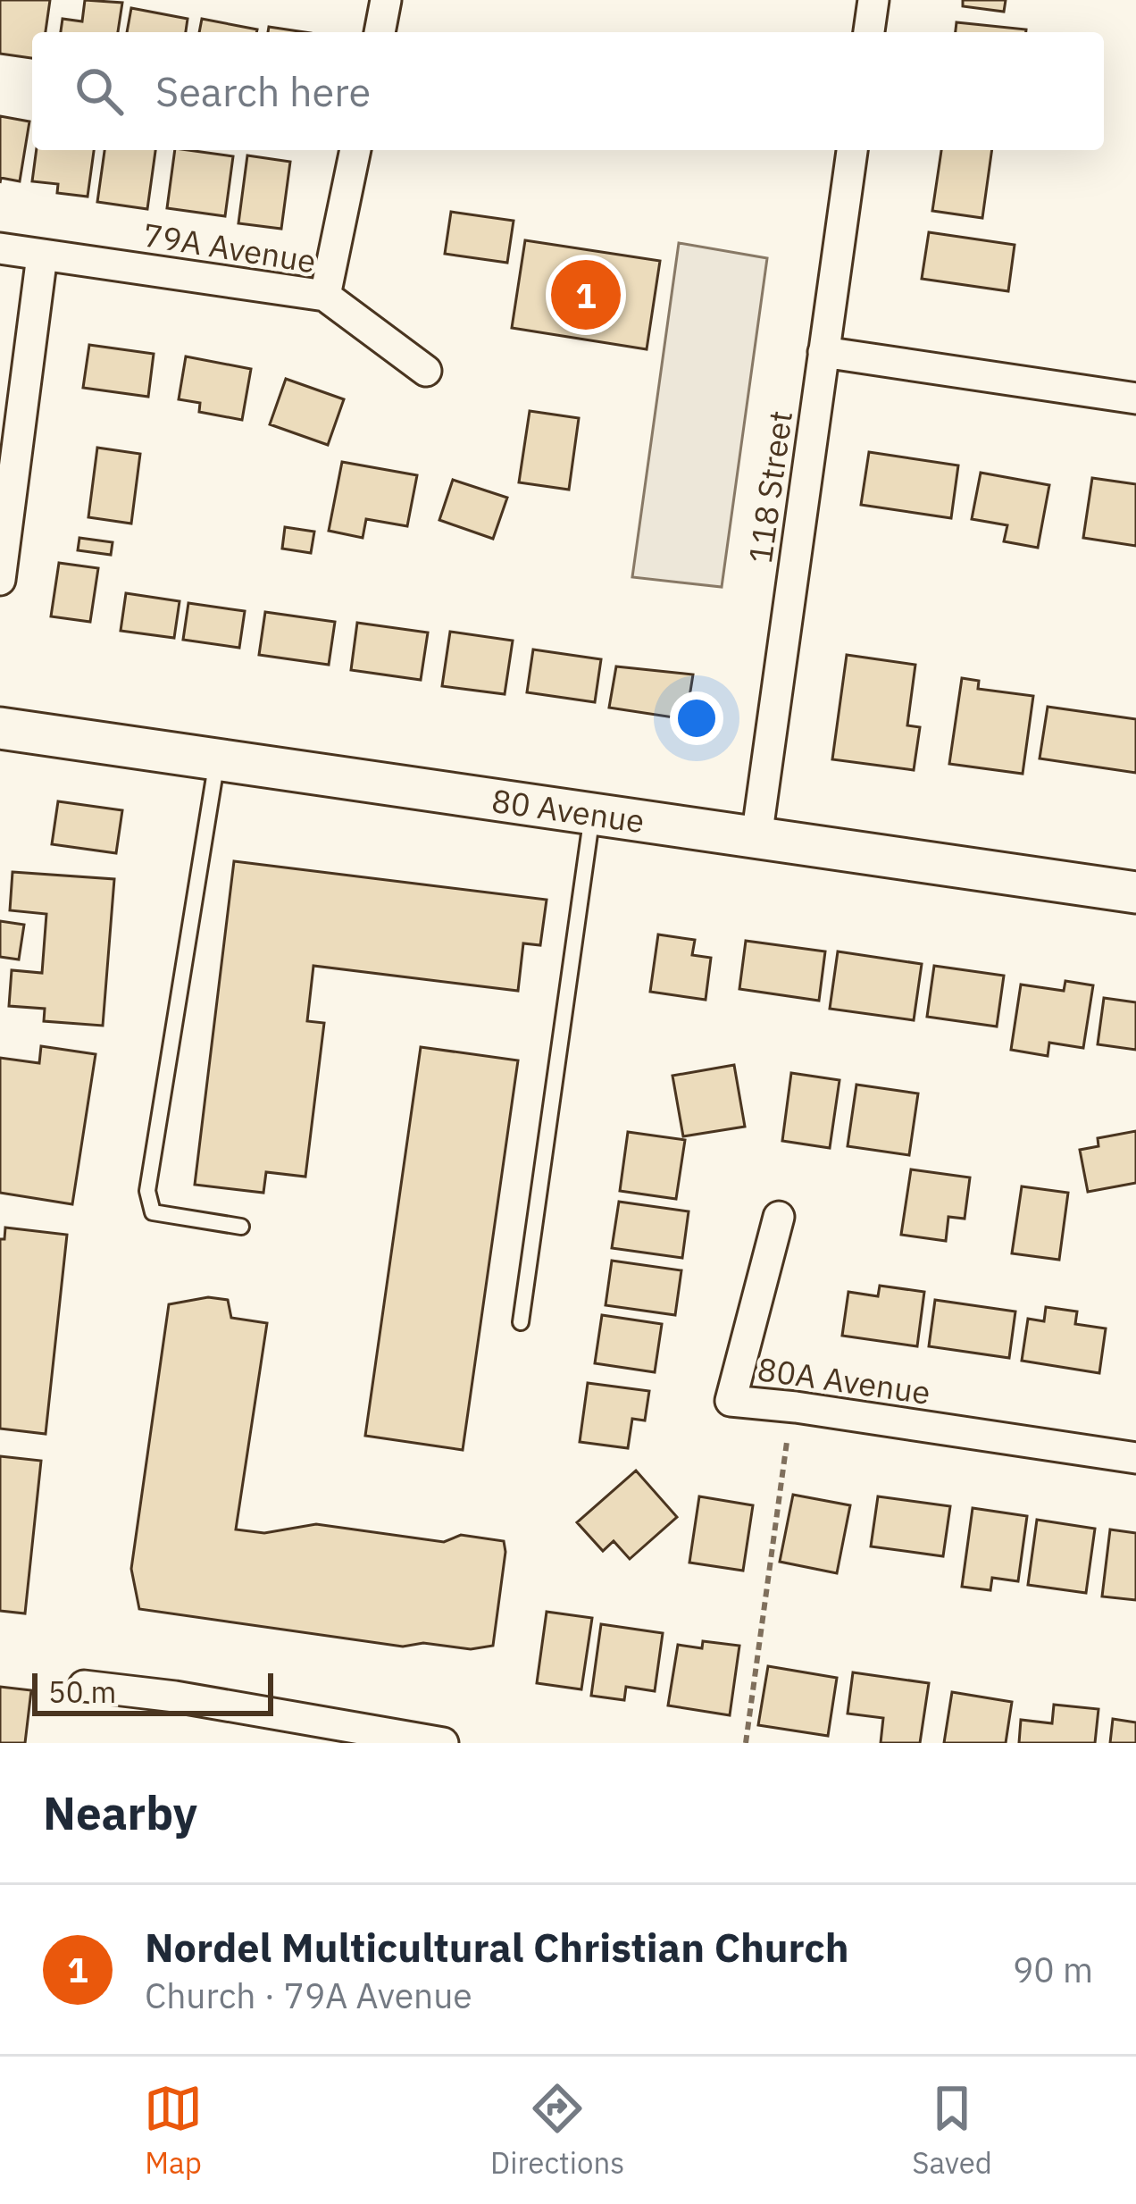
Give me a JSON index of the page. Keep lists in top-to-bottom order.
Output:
{
  "streets": {
    "street": [
      "79A Avenue",
      "118 Street",
      "80 Avenue",
      "80A Avenue"
    ]
  },
  "crossings": [
    ["118 Street", "80 Avenue"]
  ],
  "scale_bar": "50 m",
  "page": {
    "search": "Search here",
    "pins": "1",
    "scale": "50 m",
    "heading": "Nearby",
    "list": [
      {
        "mark": "1",
        "name": "Nordel Multicultural Christian Church",
        "note": "Church · 79A Avenue",
        "value": "90 m"
      }
    ],
    "nav": ["Map", "Directions", "Saved"]
  }
}
